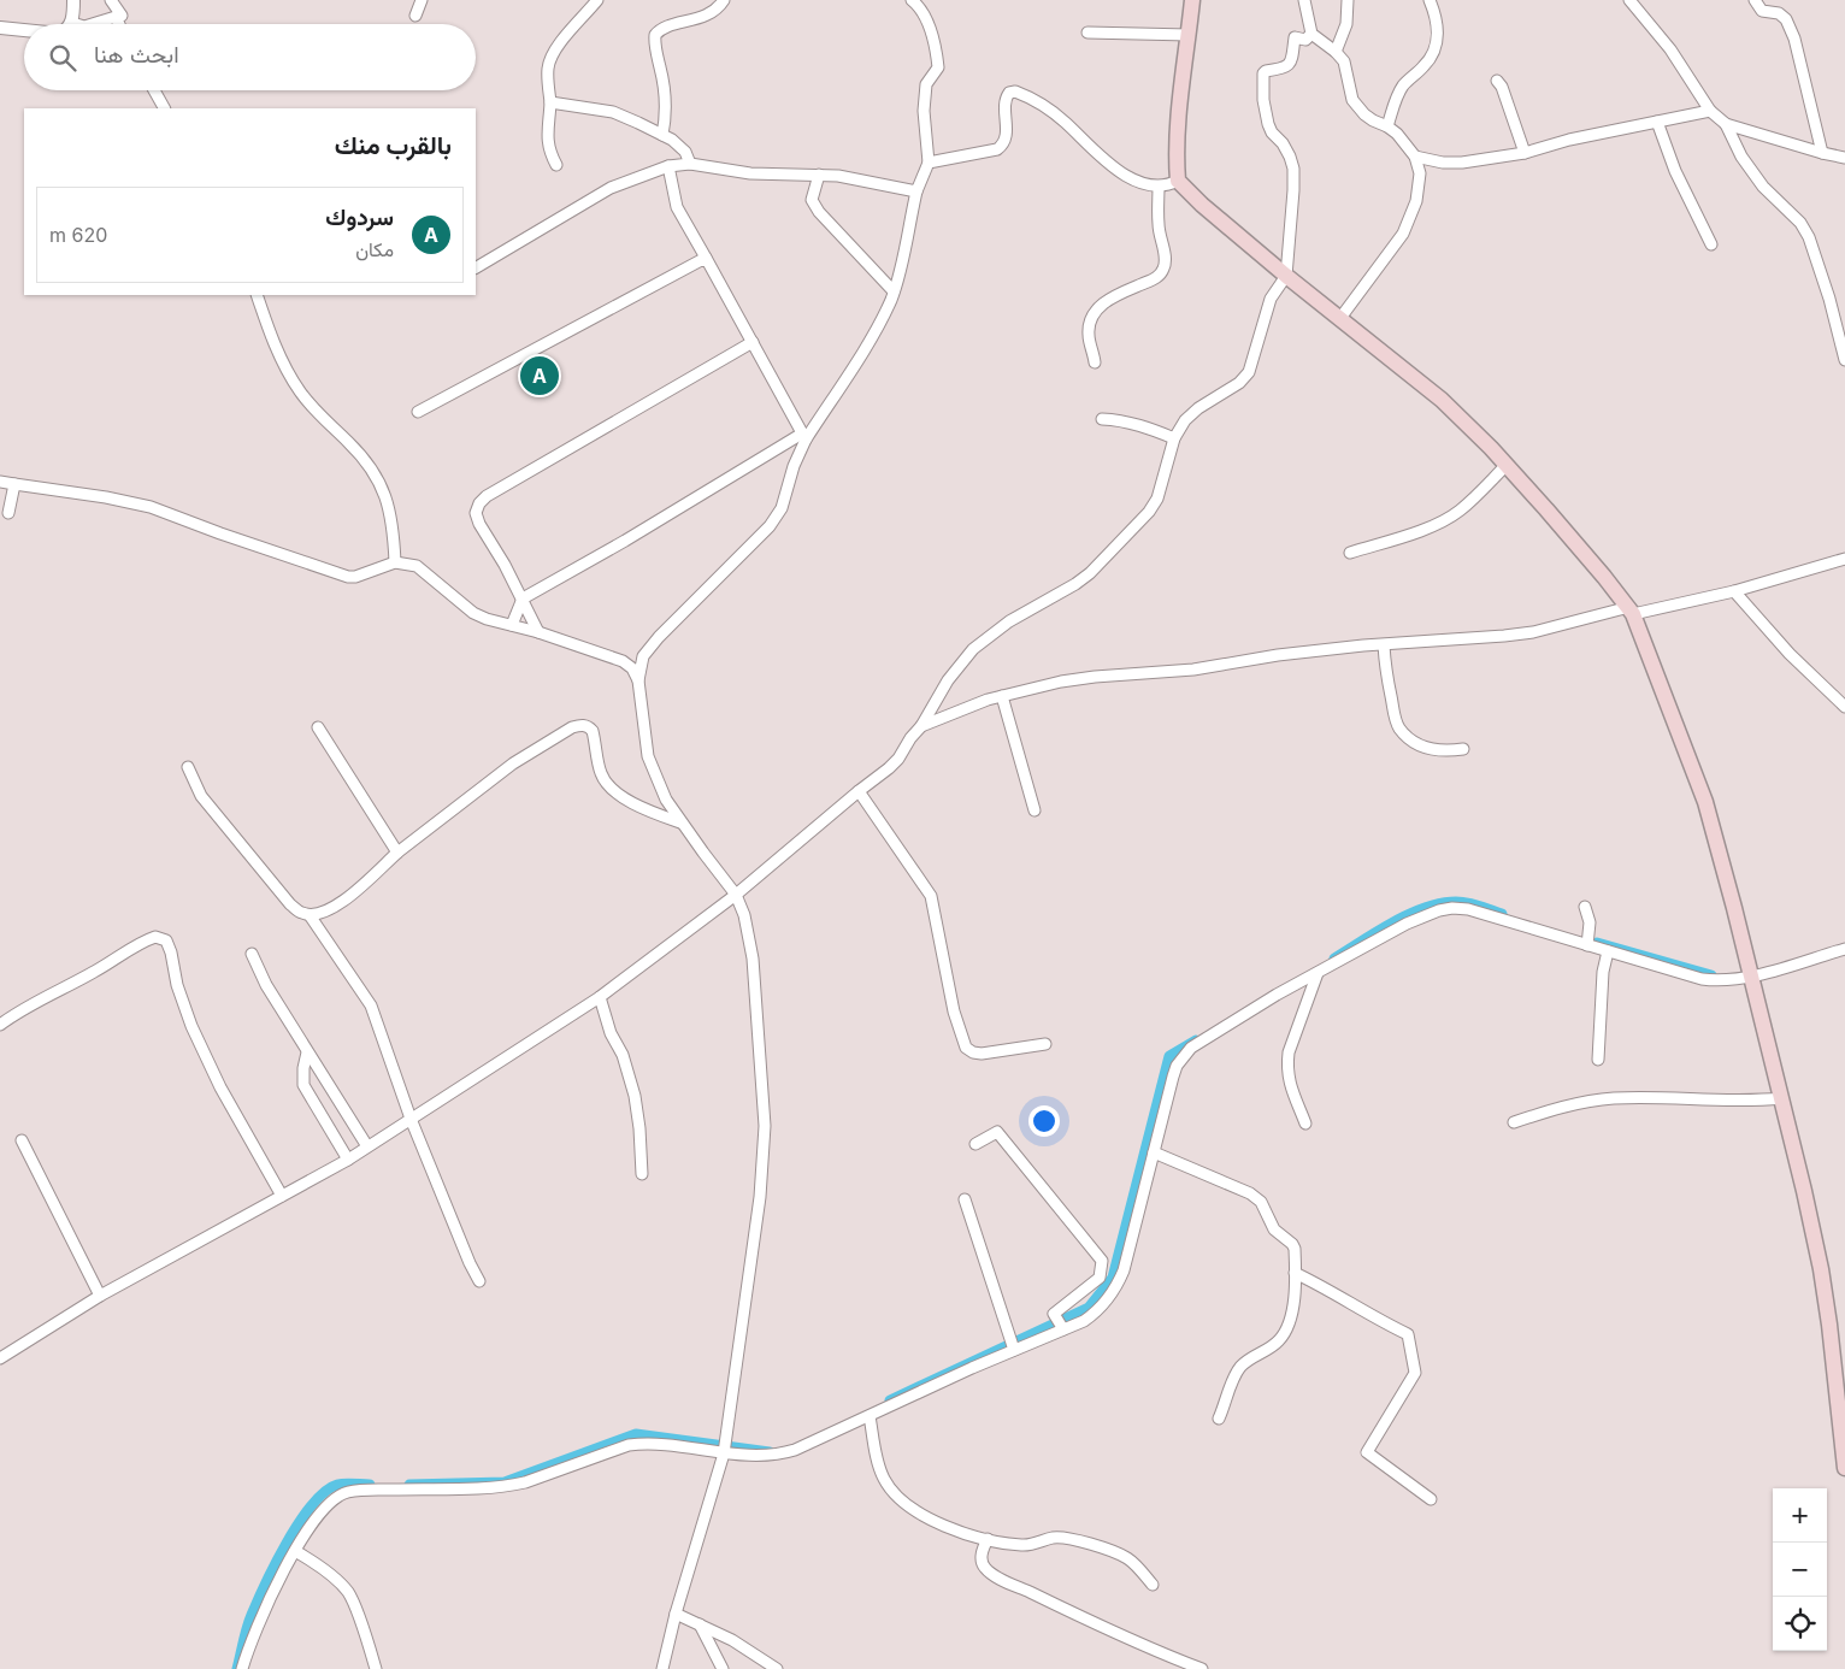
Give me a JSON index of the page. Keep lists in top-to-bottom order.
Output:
{
  "page": {
    "search": "ابحث هنا",
    "heading": "بالقرب منك",
    "list": [
      {
        "mark": "A",
        "name": "سردوك",
        "note": "مكان",
        "value": "620 m"
      }
    ],
    "pins": "A",
    "map_buttons": ["+", "−"]
  }
}
